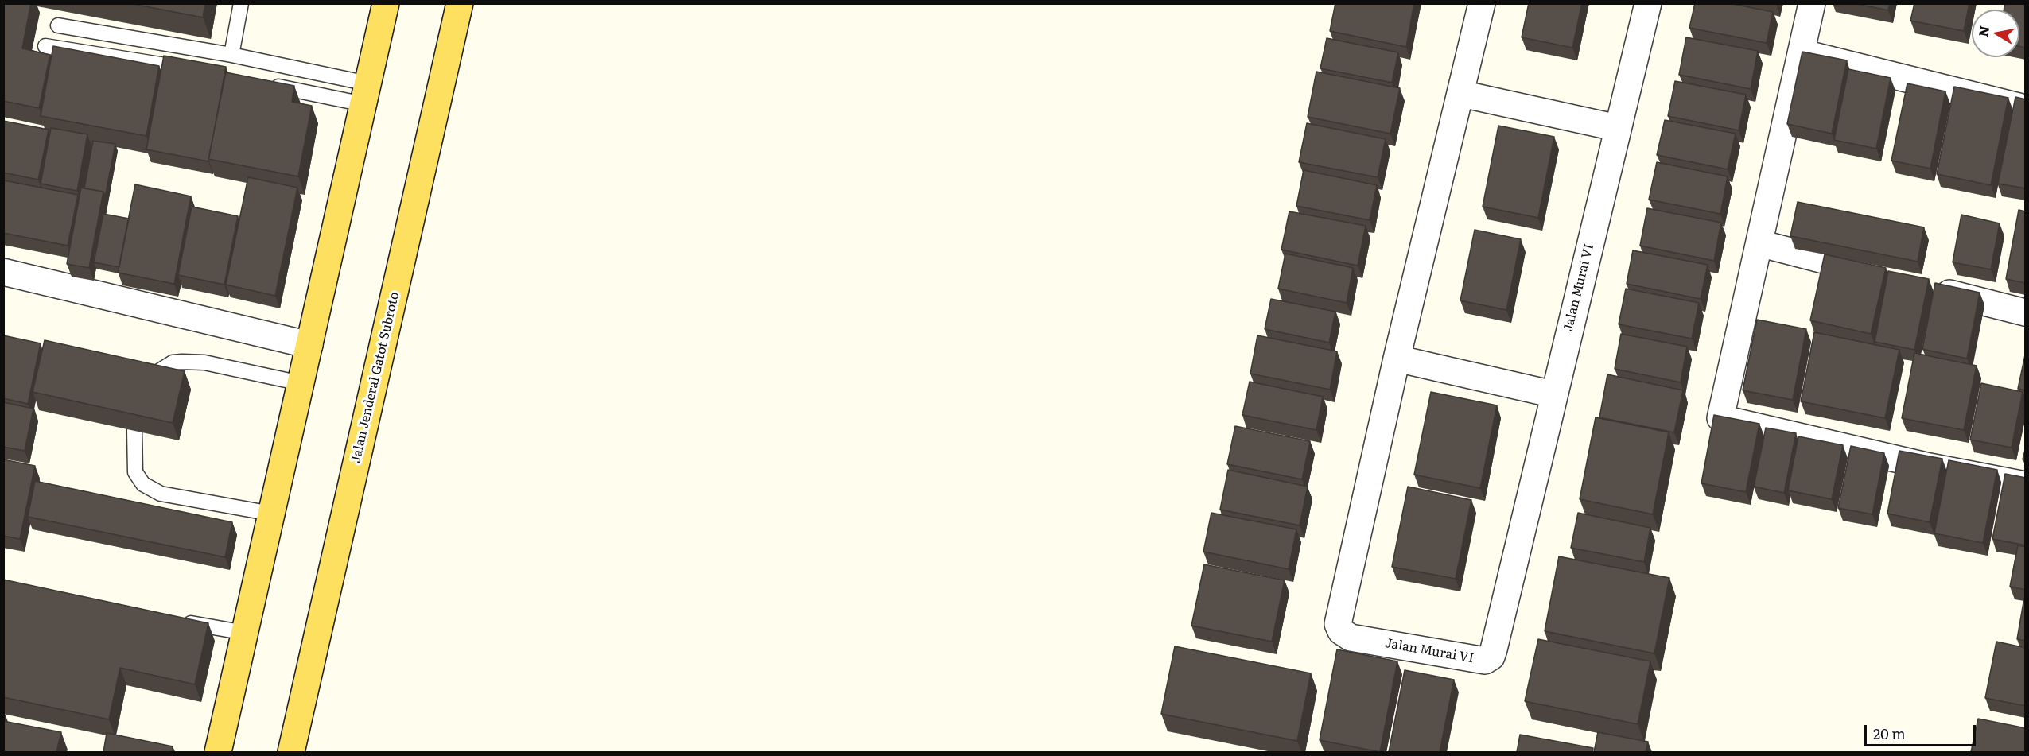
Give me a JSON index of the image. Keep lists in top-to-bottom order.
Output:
{
  "streets": {
    "main road": ["Jalan Jenderal Gatot Subroto"],
    "street": ["Jalan Murai VI"]
  },
  "scale_bar": "20 m",
  "north": "left"
}
